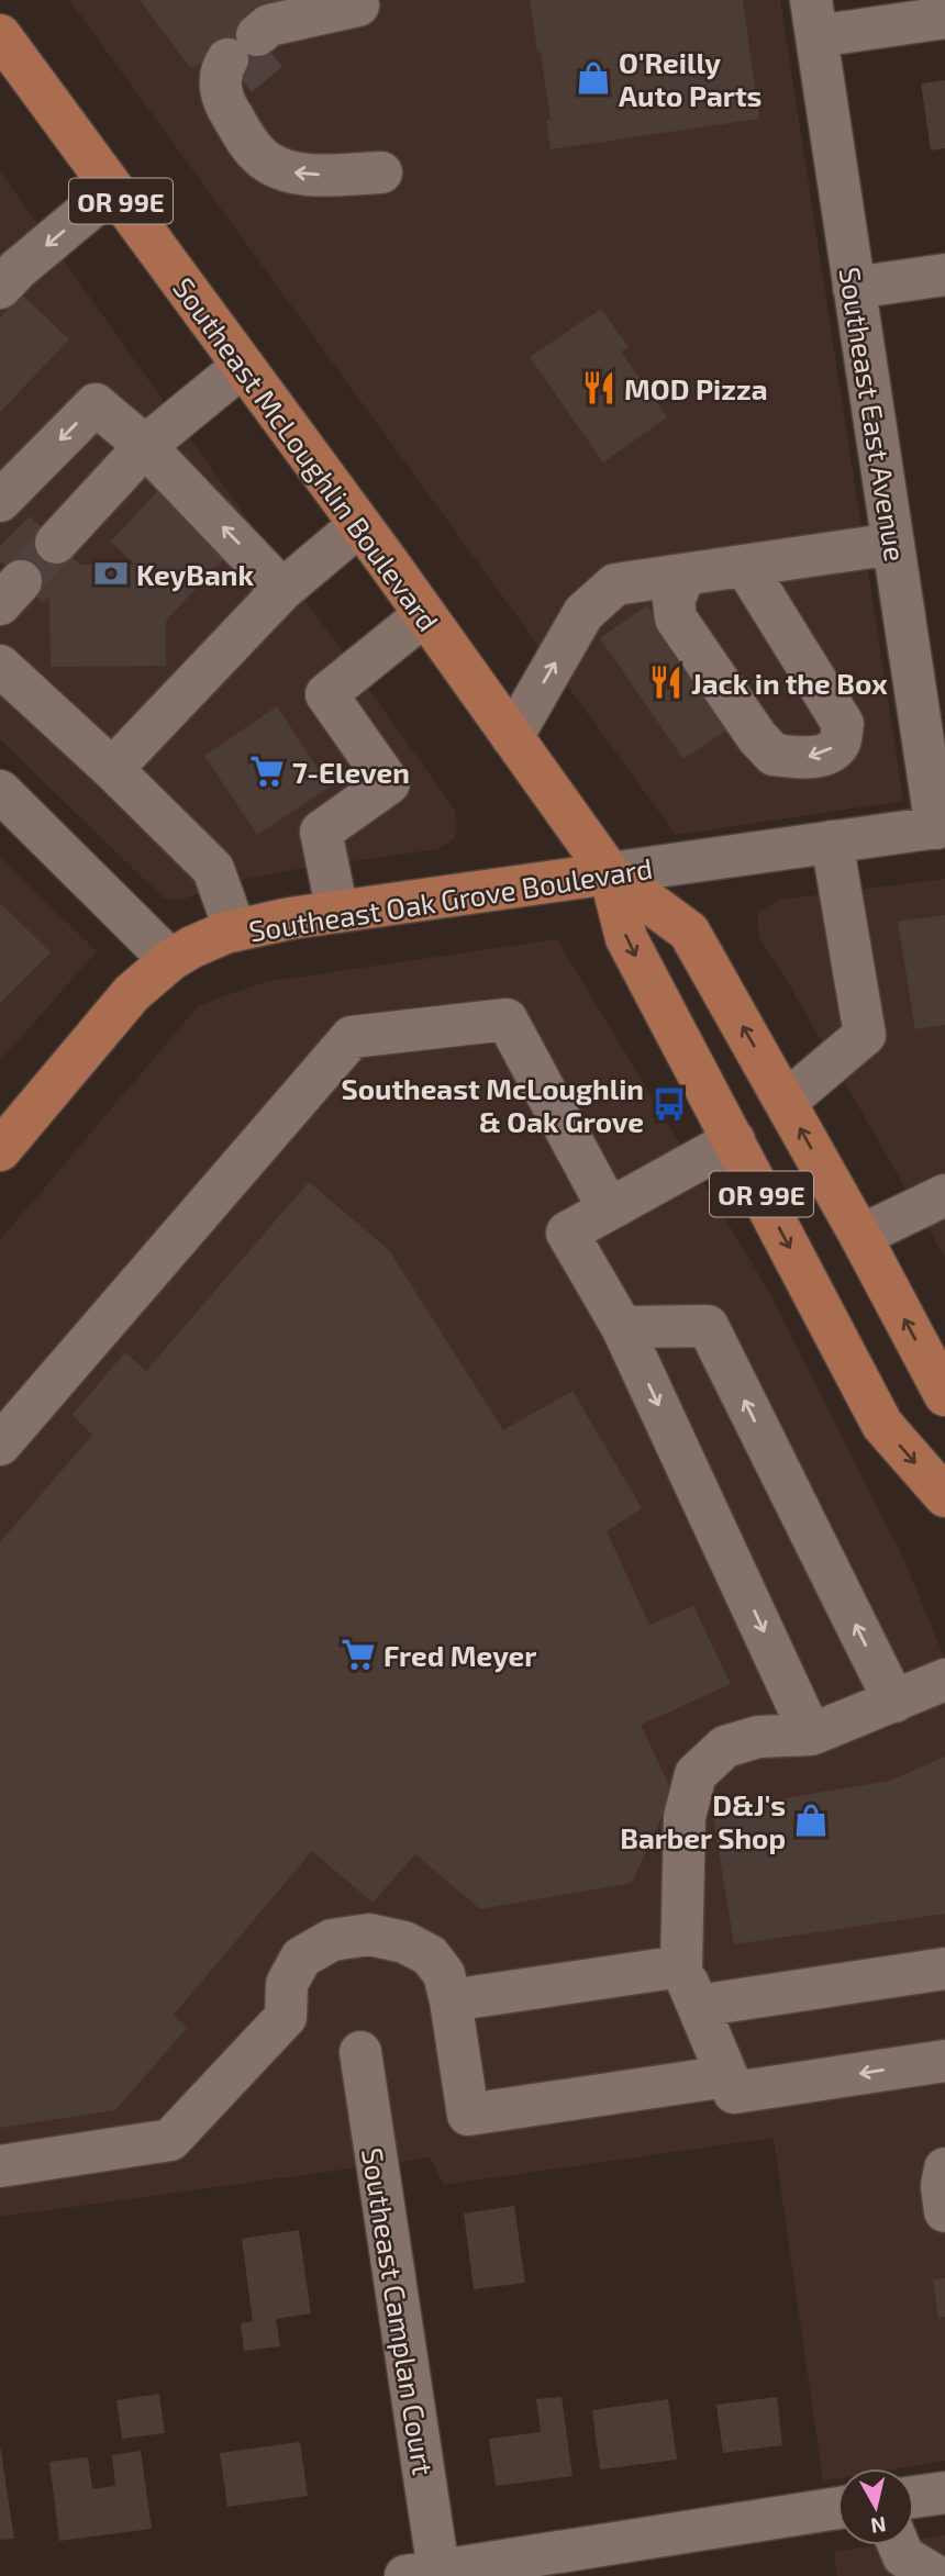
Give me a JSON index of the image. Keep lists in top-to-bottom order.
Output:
{
  "streets": {
    "main road": ["OR 99E", "Southeast McLoughlin Boulevard", "Southeast Oak Grove Boulevard"],
    "street": ["Southeast East Avenue", "Southeast Camplan Court"]
  },
  "crossings": [
    ["Southeast East Avenue", "Southeast Oak Grove Boulevard"],
    ["Southeast McLoughlin Boulevard", "Southeast Oak Grove Boulevard"]
  ],
  "places": {
    "shop": ["O'Reilly Auto Parts", "D&J's Barber Shop"],
    "restaurant": ["MOD Pizza", "Jack in the Box"],
    "bank": ["KeyBank"],
    "supermarket": ["7-Eleven", "Fred Meyer"],
    "bus stop": ["Southeast McLoughlin & Oak Grove"]
  },
  "north": "bottom"
}
